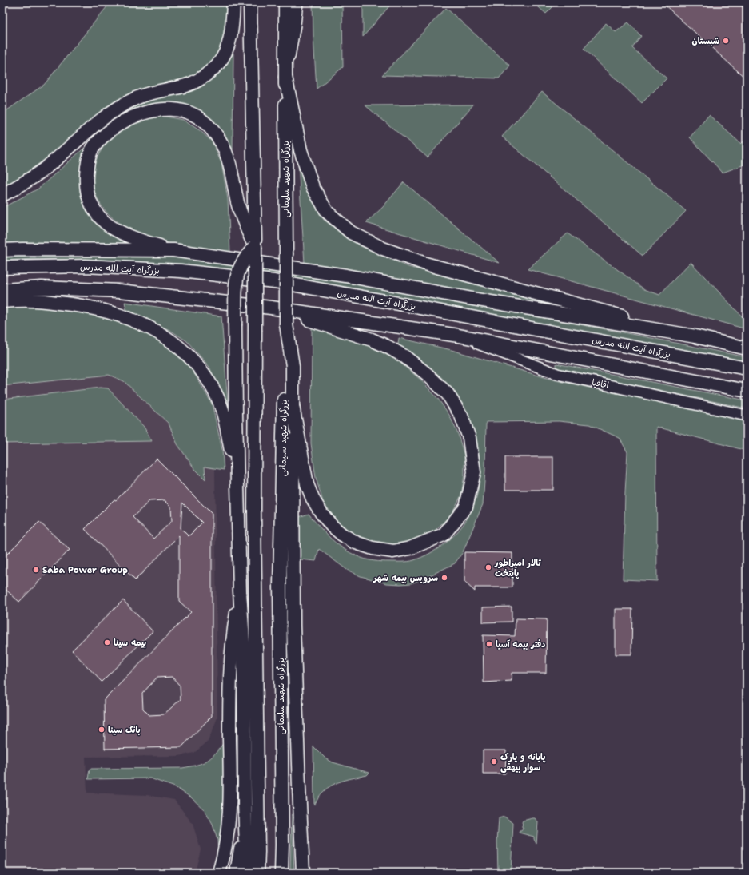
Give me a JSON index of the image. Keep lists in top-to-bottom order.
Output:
{
  "streets": {
    "highway": ["بزرگراه شهید سلیمانی", "بزرگراه آیت الله مدرس"],
    "main road": ["اقاقیا"]
  },
  "places": [
    "شبستان",
    "تالار امپراطور پایتخت",
    "Saba Power Group",
    "سرویس بیمه شهر",
    "بیمه سینا",
    "دفتر بیمه آسیا",
    "بانک سینا",
    "پایانه و پارک سوار بیهقی"
  ]
}
